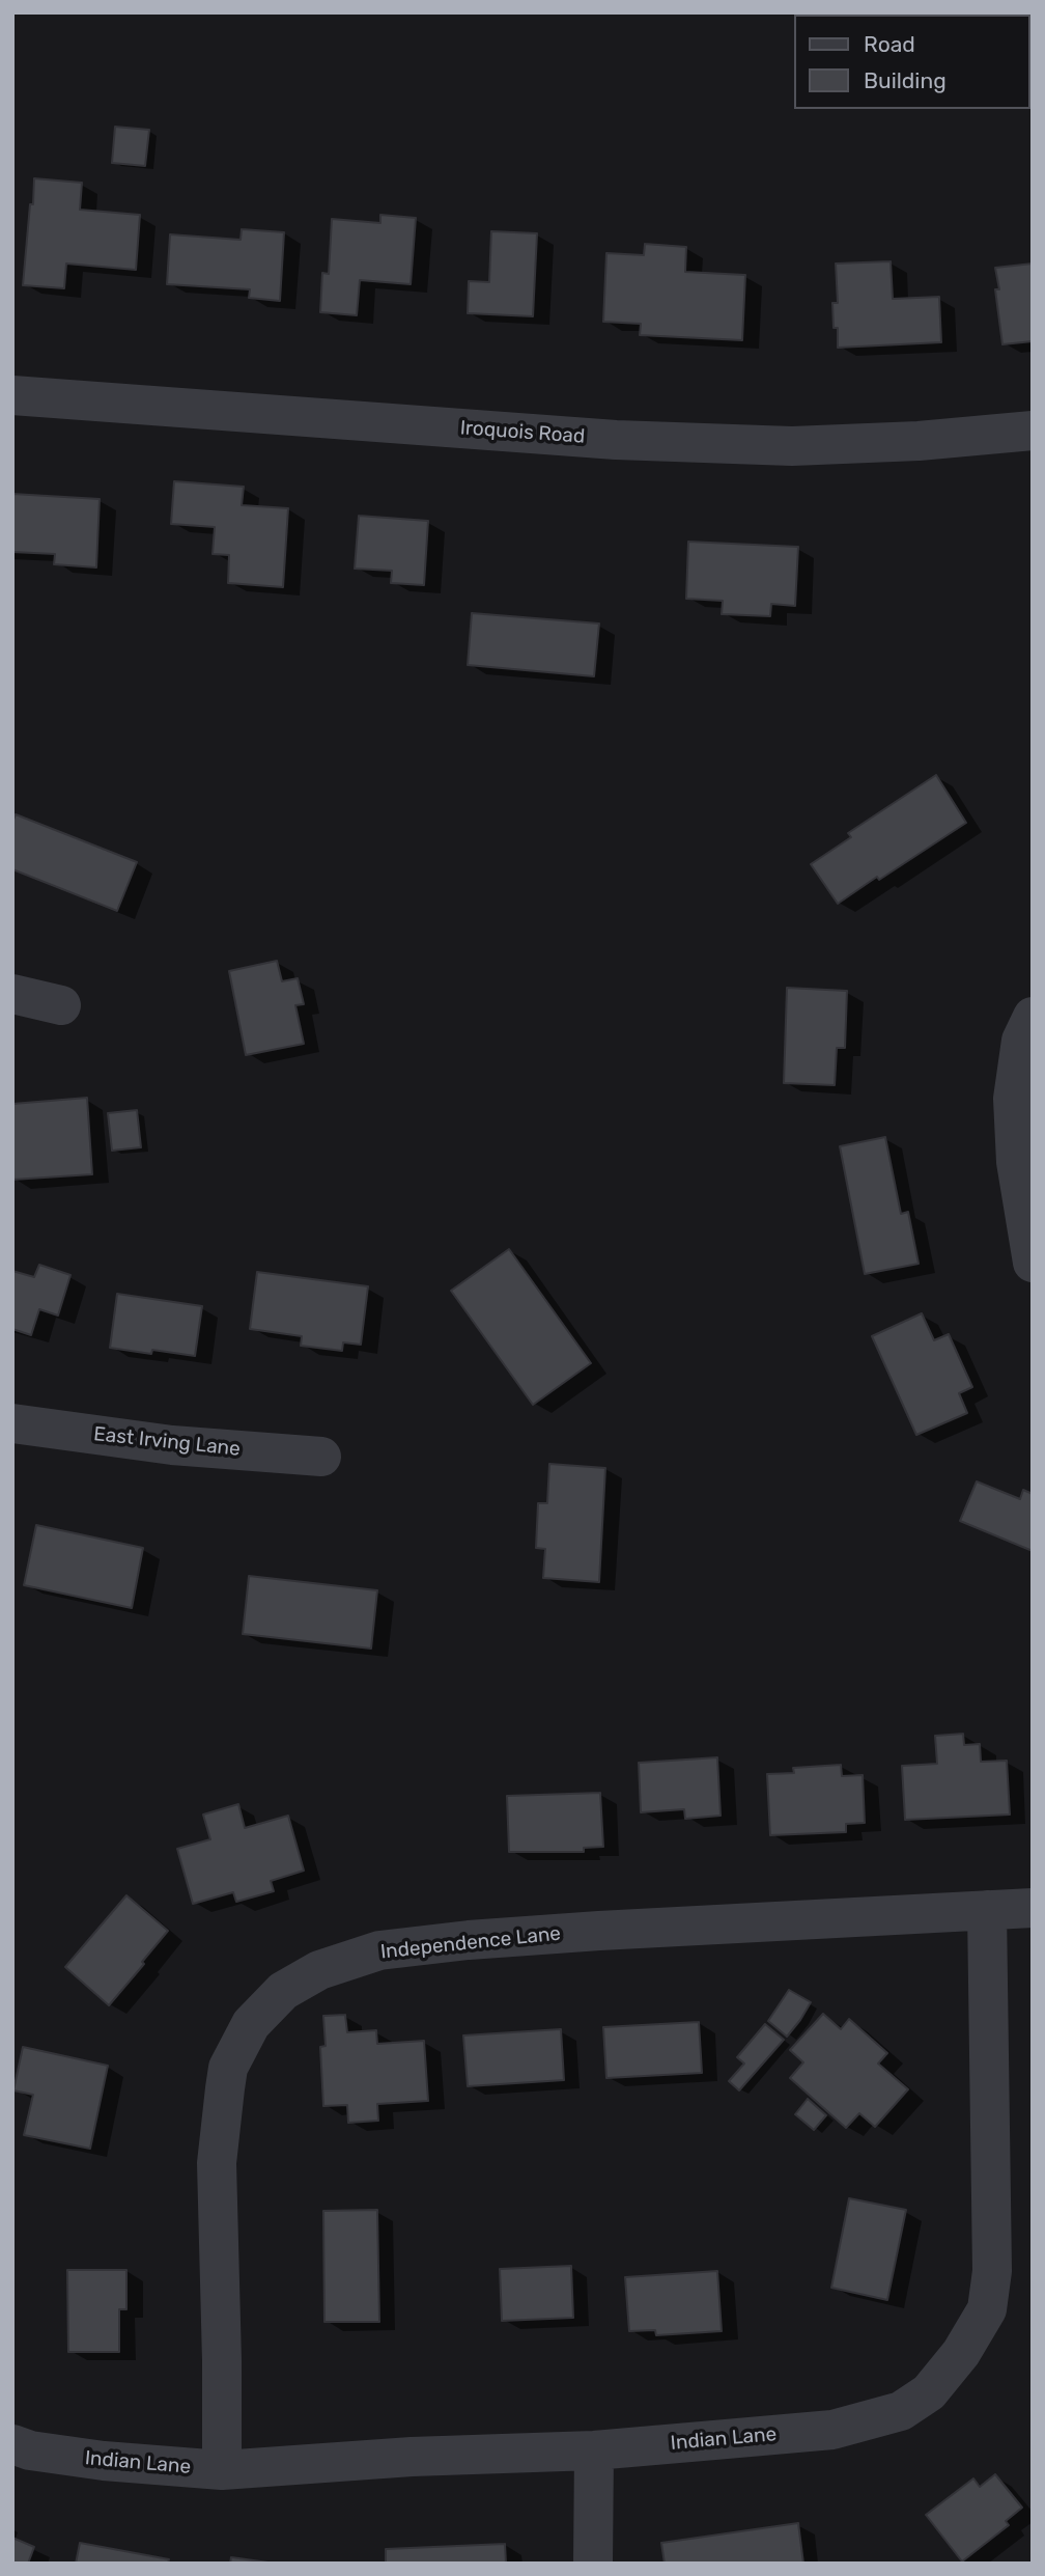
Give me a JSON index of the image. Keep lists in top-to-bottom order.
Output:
{
  "streets": {
    "street": [
      "Iroquois Road",
      "East Irving Lane",
      "Independence Lane",
      "Indian Lane"
    ]
  },
  "crossings": [
    ["Independence Lane", "Indian Lane"]
  ],
  "legend": ["Road", "Building"]
}
